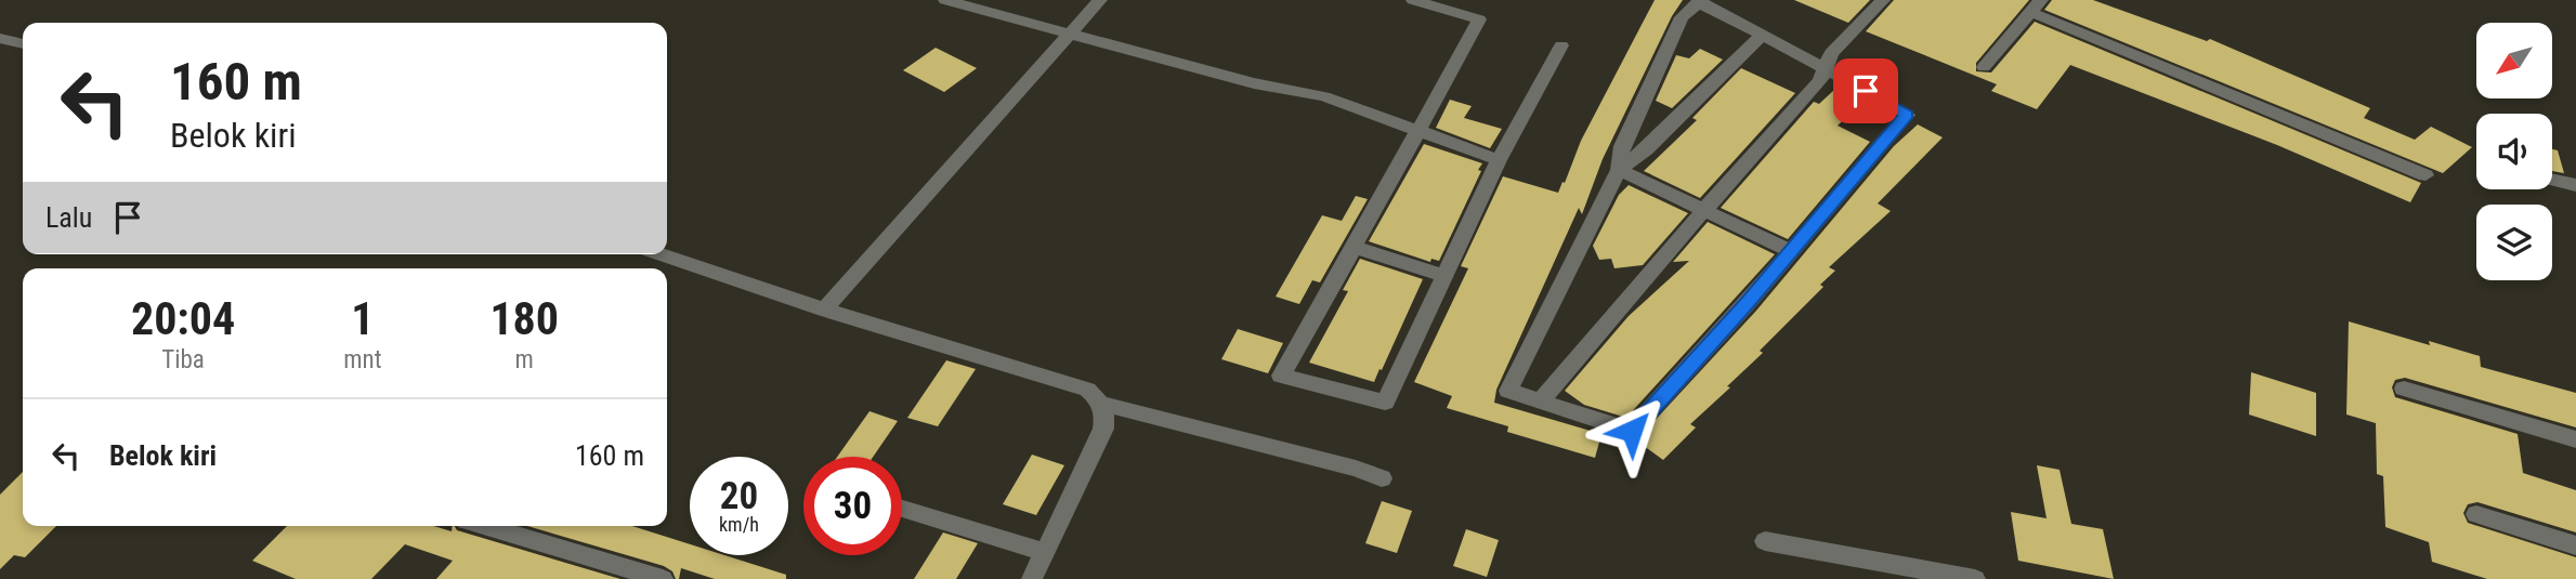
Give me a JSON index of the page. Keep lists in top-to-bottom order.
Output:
{
  "north": "bottom left",
  "page": {
    "turn": ["160 m", "Belok kiri"],
    "then": "Lalu",
    "eta": [
      "20:04",
      "Tiba",
      "1",
      "mnt",
      "180",
      "m"
    ],
    "list": [
      {
        "name": "Belok kiri",
        "value": "160 m"
      }
    ],
    "speed": "20 km/h",
    "limit": "30"
  }
}
